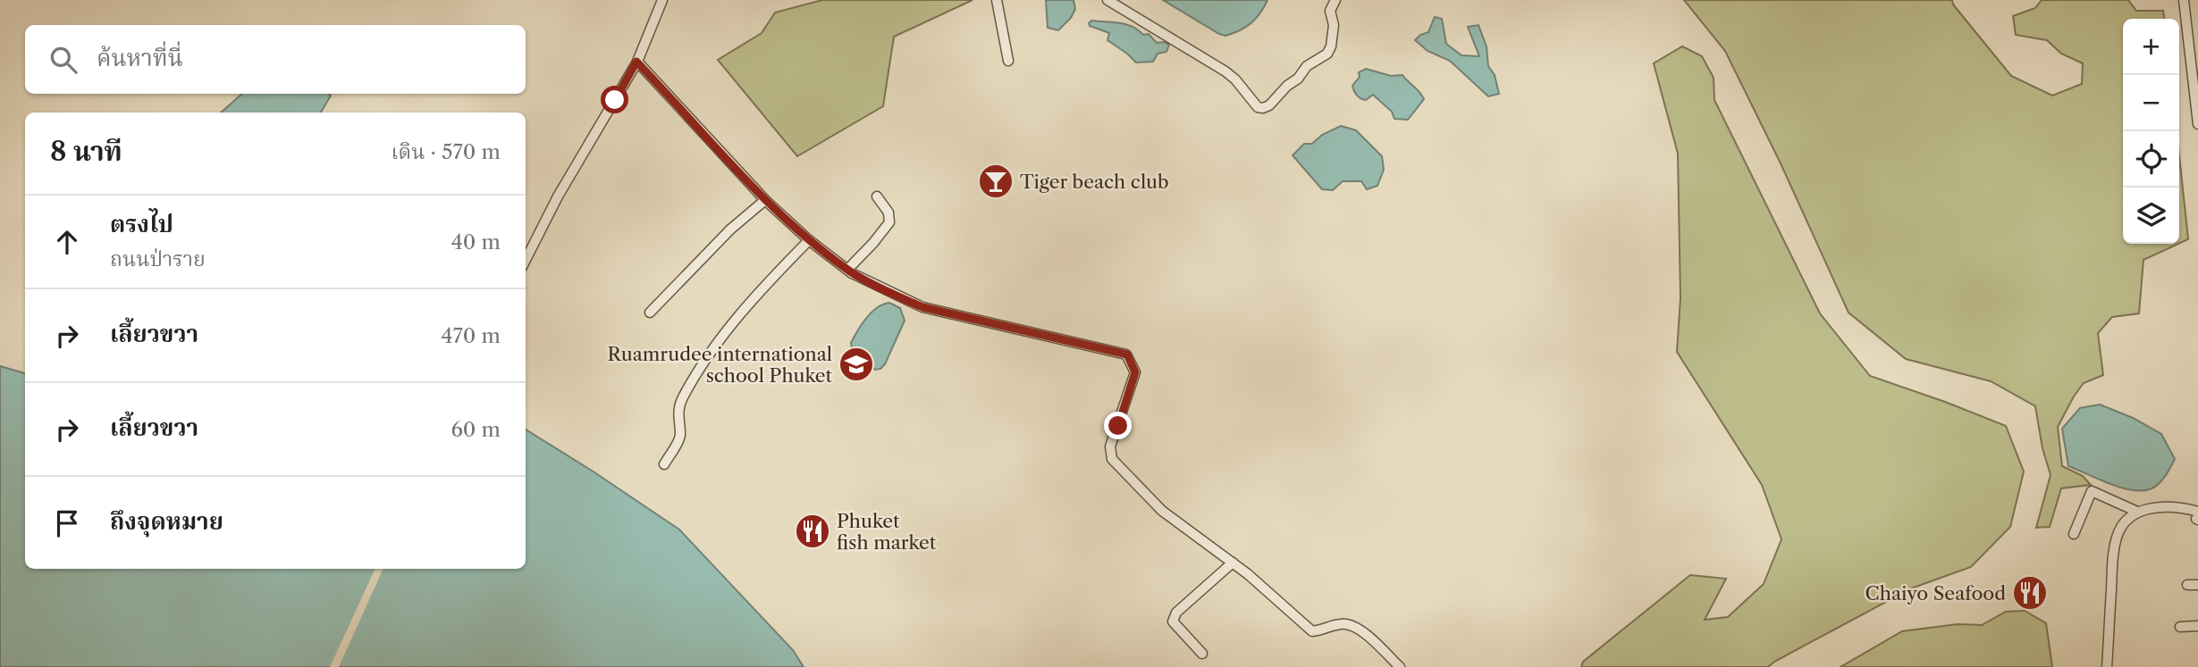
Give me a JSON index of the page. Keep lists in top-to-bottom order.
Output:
{
  "places": {
    "bar": ["Tiger beach club"],
    "school or university": ["Ruamrudee international school Phuket"],
    "restaurant": ["Phuket fish market", "Chaiyo Seafood"]
  },
  "page": {
    "map_buttons": ["+", "−"],
    "search": "ค้นหาที่นี่",
    "heading": ["8 นาที", "เดิน · 570 m"],
    "list": [
      ["ตรงไป", "ถนนป่าราย", "40 m"],
      ["เลี้ยวขวา", "470 m"],
      ["เลี้ยวขวา", "60 m"],
      "ถึงจุดหมาย"
    ]
  }
}
